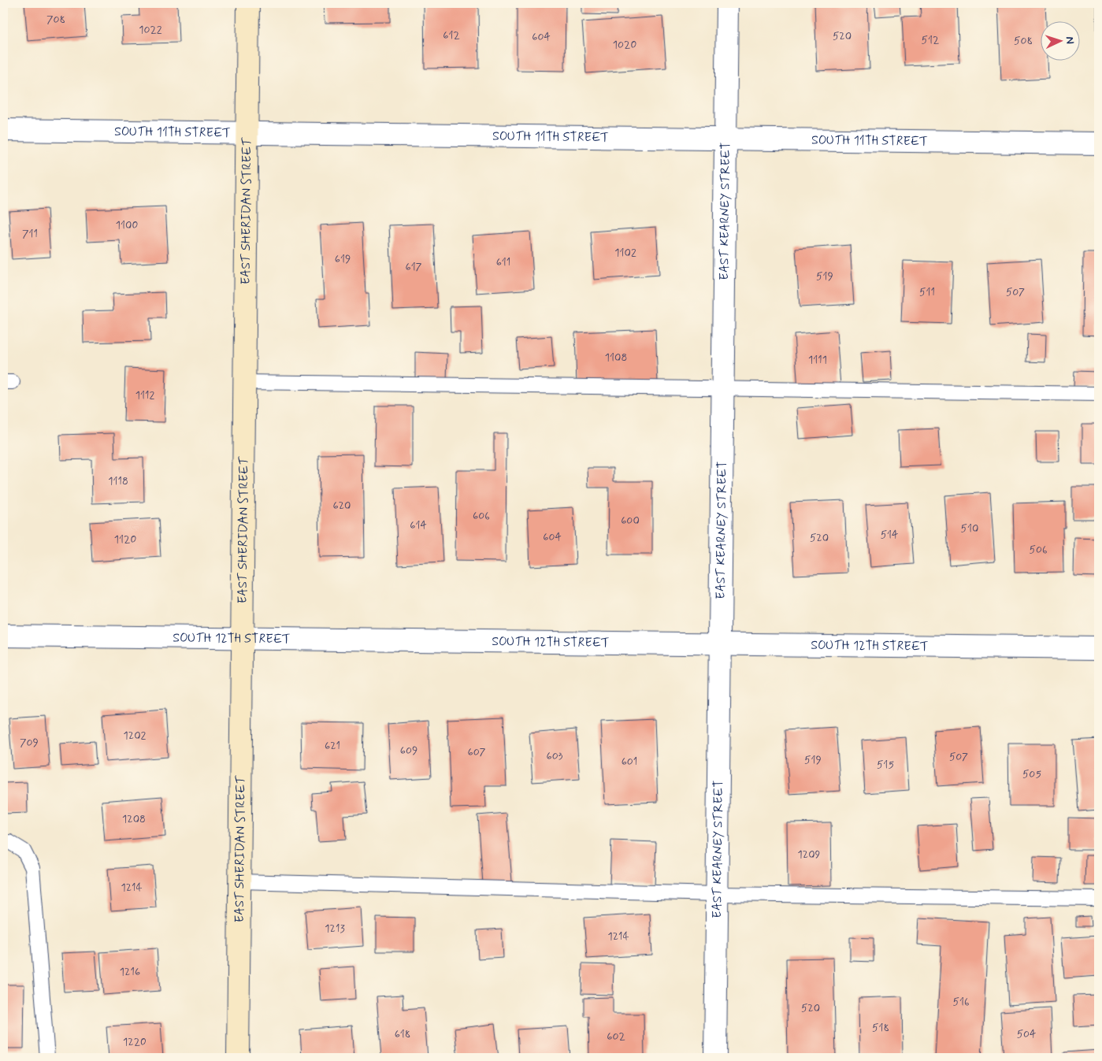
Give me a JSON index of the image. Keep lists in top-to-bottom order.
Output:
{
  "streets": {
    "street": [
      "SOUTH 11TH STREET",
      "EAST SHERIDAN STREET",
      "EAST KEARNEY STREET",
      "SOUTH 12TH STREET"
    ]
  },
  "crossings": [
    ["SOUTH 11TH STREET", "EAST SHERIDAN STREET"],
    ["SOUTH 11TH STREET", "EAST KEARNEY STREET"],
    ["EAST SHERIDAN STREET", "SOUTH 12TH STREET"],
    ["EAST KEARNEY STREET", "SOUTH 12TH STREET"]
  ],
  "house_numbers": [
    "708",
    "1022",
    "612",
    "520",
    "604",
    "512",
    "508",
    "1020",
    "1100",
    "711",
    "1102",
    "619",
    "611",
    "617",
    "519",
    "511",
    "507",
    "1108",
    "1111",
    "1112",
    "1118",
    "620",
    "606",
    "600",
    "614",
    "510",
    "514",
    "604",
    "520",
    "1120",
    "506",
    "1202",
    "709",
    "621",
    "609",
    "607",
    "603",
    "507",
    "519",
    "601",
    "515",
    "505",
    "1208",
    "1209",
    "1214",
    "1213",
    "1214",
    "1216",
    "516",
    "520",
    "518",
    "618",
    "504",
    "602",
    "1220"
  ],
  "north": "right"
}
